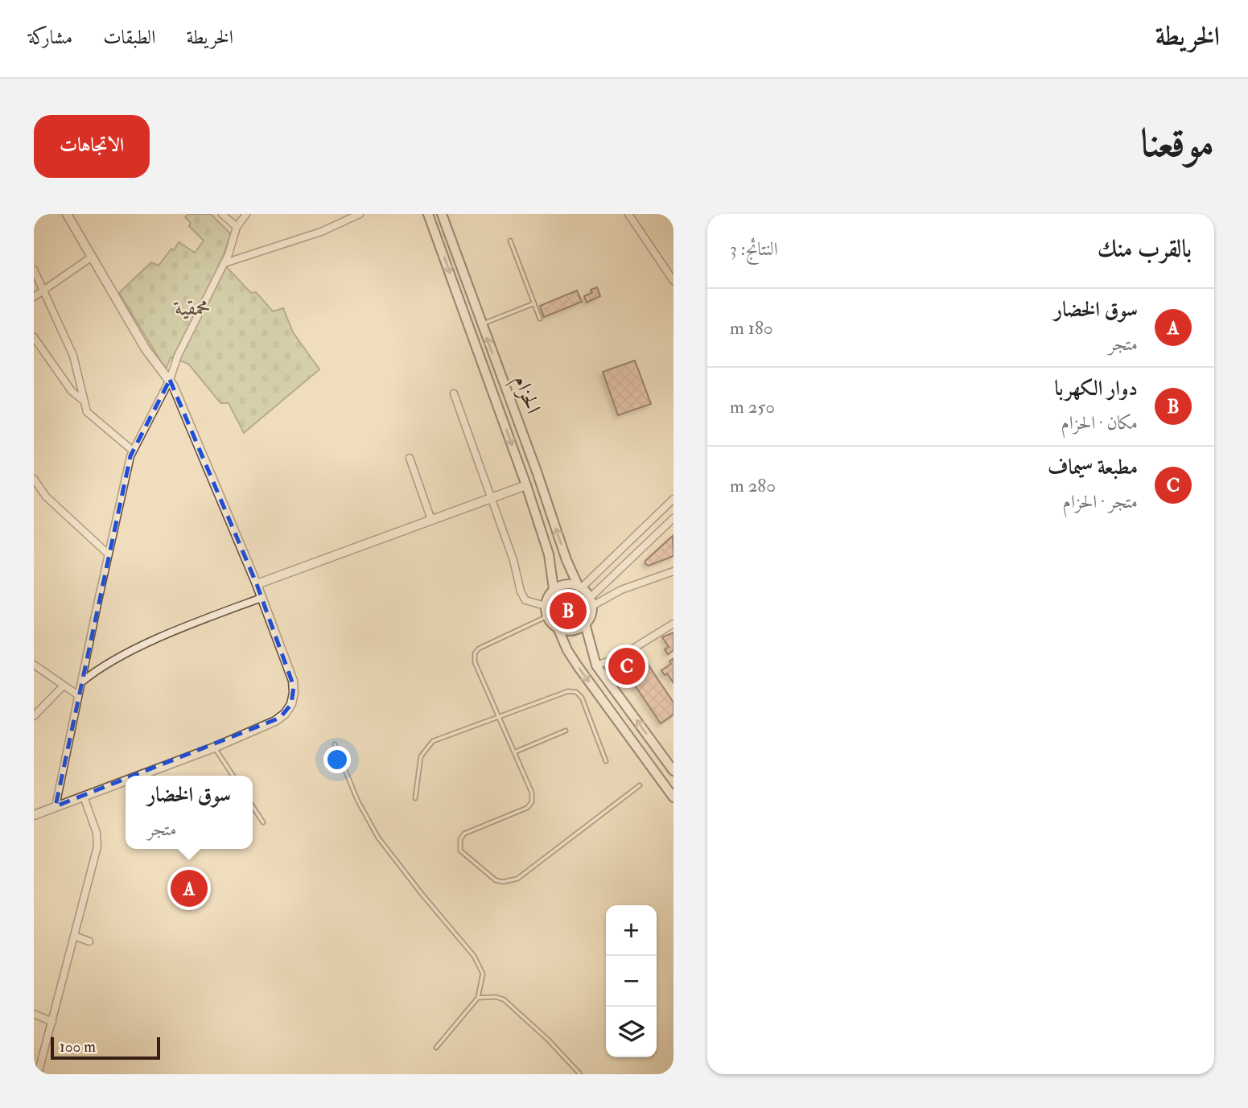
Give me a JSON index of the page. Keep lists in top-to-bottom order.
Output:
{
  "streets": {
    "main road": ["الحزام"]
  },
  "parks": ["محمقية"],
  "scale_bar": "100 m",
  "page": {
    "header": "الخريطة",
    "nav": ["الخريطة", "الطبقات", "مشاركة"],
    "title": "موقعنا",
    "buttons": "الاتجاهات",
    "heading": ["بالقرب منك", "النتائج: 3"],
    "list": [
      {
        "mark": "A",
        "name": "سوق الخضار",
        "note": "متجر",
        "value": "180 m"
      },
      {
        "mark": "B",
        "name": "دوار الكهربا",
        "note": "مكان · الحزام",
        "value": "250 m"
      },
      {
        "mark": "C",
        "name": "مطبعة سيماف",
        "note": "متجر · الحزام",
        "value": "280 m"
      }
    ],
    "pins": ["B", "C", "A"],
    "popup": ["سوق الخضار", "متجر"],
    "map_buttons": ["+", "−"],
    "scale": "100 m"
  }
}
